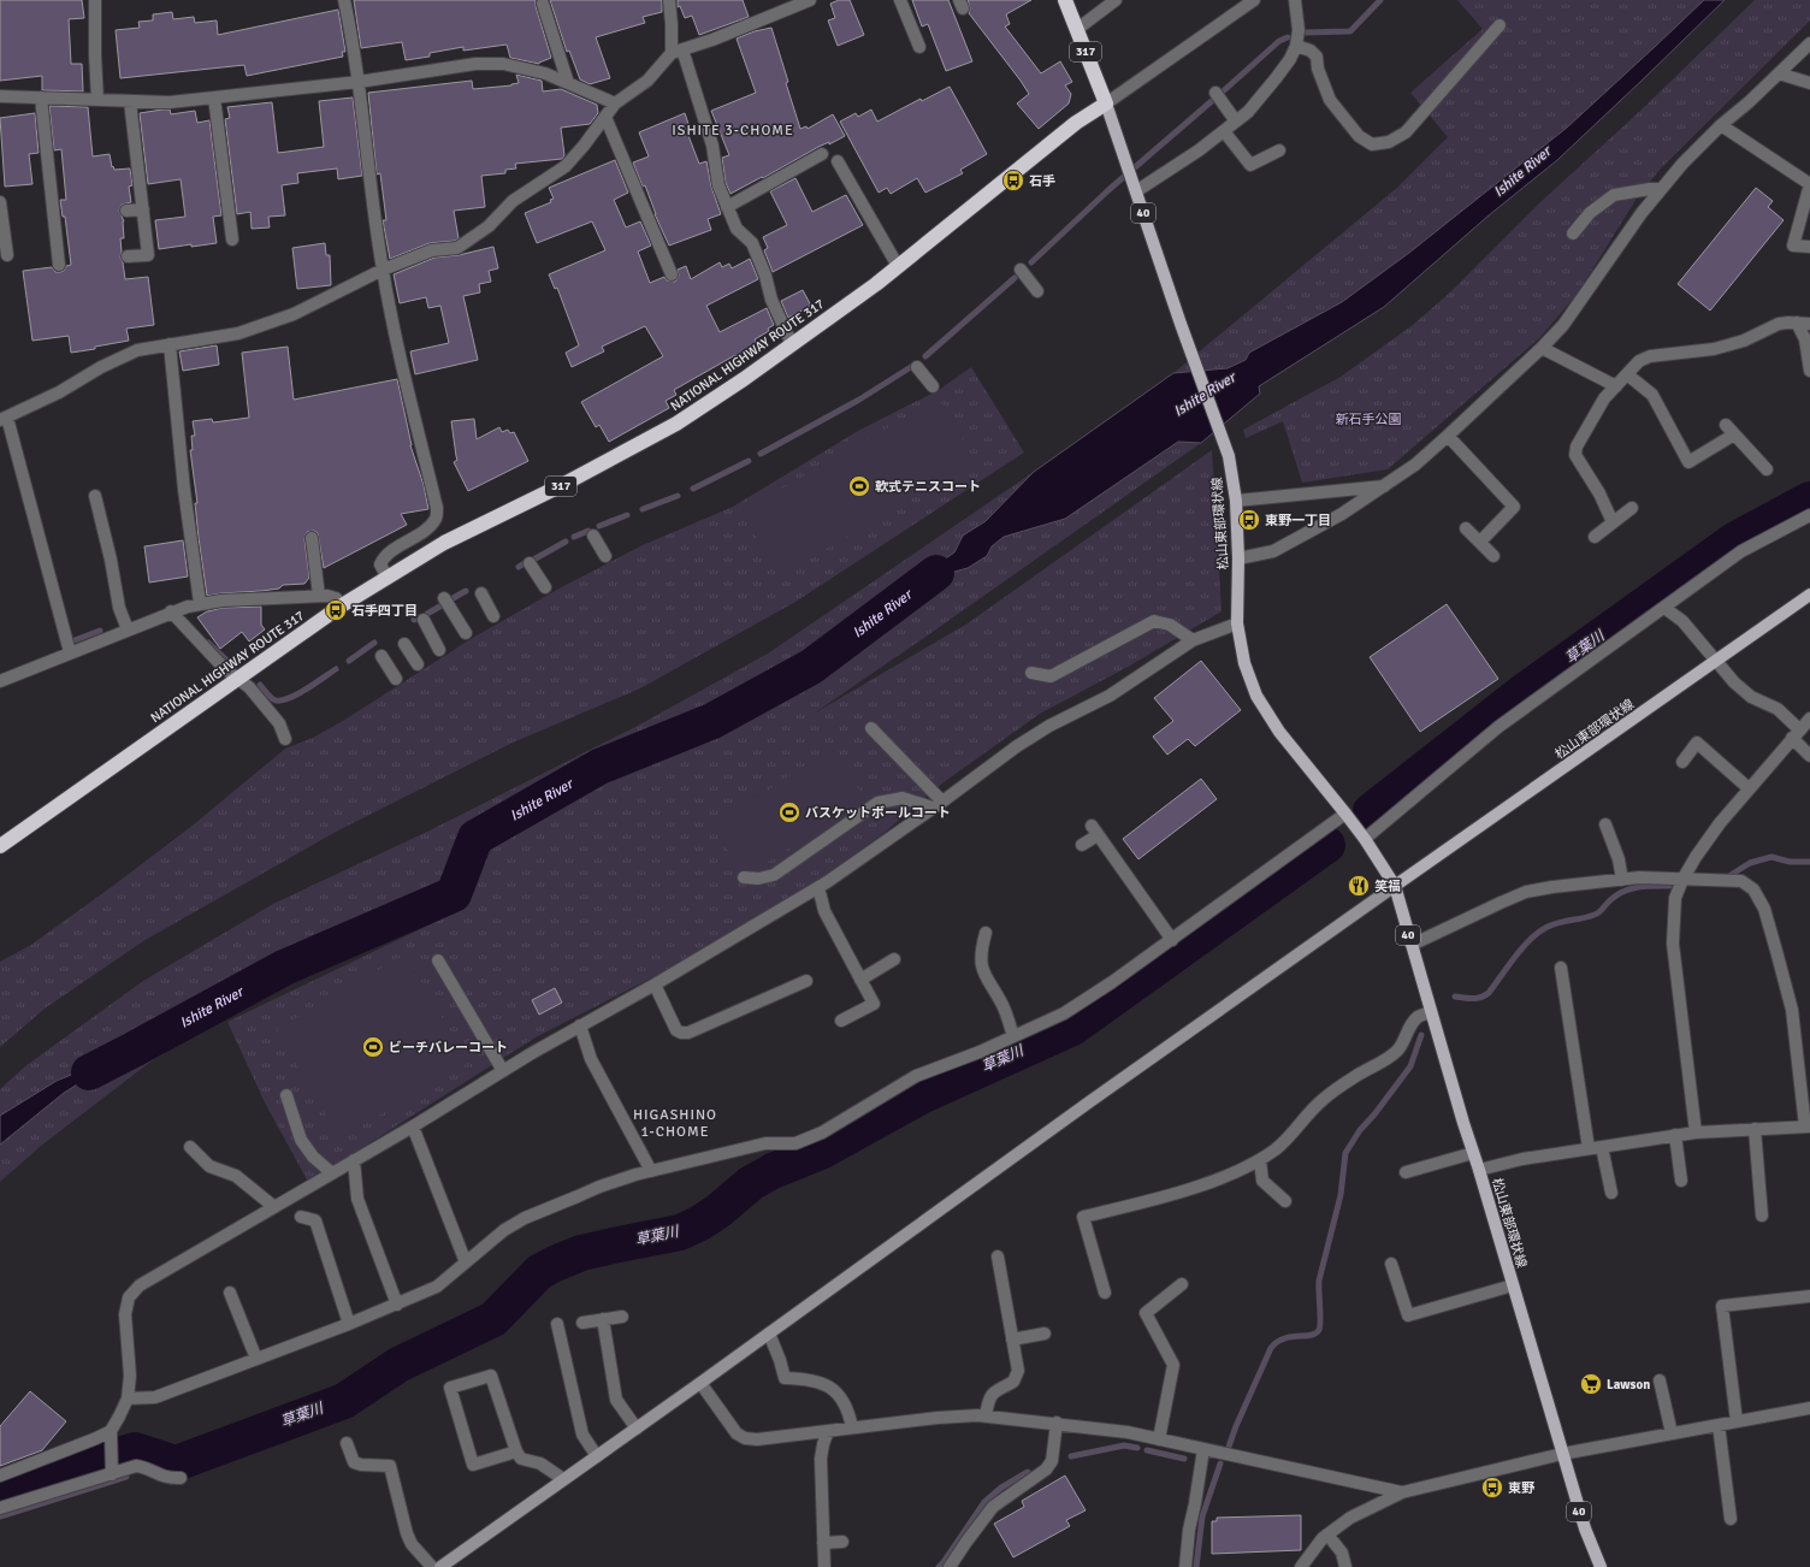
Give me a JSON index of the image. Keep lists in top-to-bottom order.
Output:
{
  "streets": {
    "highway": ["317", "NATIONAL HIGHWAY ROUTE 317"],
    "main road": ["40", "松山東部環状線"]
  },
  "crossings": [
    ["317", "NATIONAL HIGHWAY ROUTE 317"],
    ["317", "松山東部環状線"],
    ["NATIONAL HIGHWAY ROUTE 317", "松山東部環状線"]
  ],
  "districts": ["ISHITE 3-CHOME", "HIGASHINO 1-CHOME"],
  "water": ["Ishite River", "草葉川"],
  "parks": ["新石手公園"],
  "places": {
    "bus stop": [
      "石手",
      "東野一丁目",
      "石手四丁目",
      "東野"
    ],
    "sports": ["軟式テニスコート", "バスケットボールコート", "ビーチバレーコート"],
    "restaurant": ["笑福"],
    "supermarket": ["Lawson"]
  }
}
